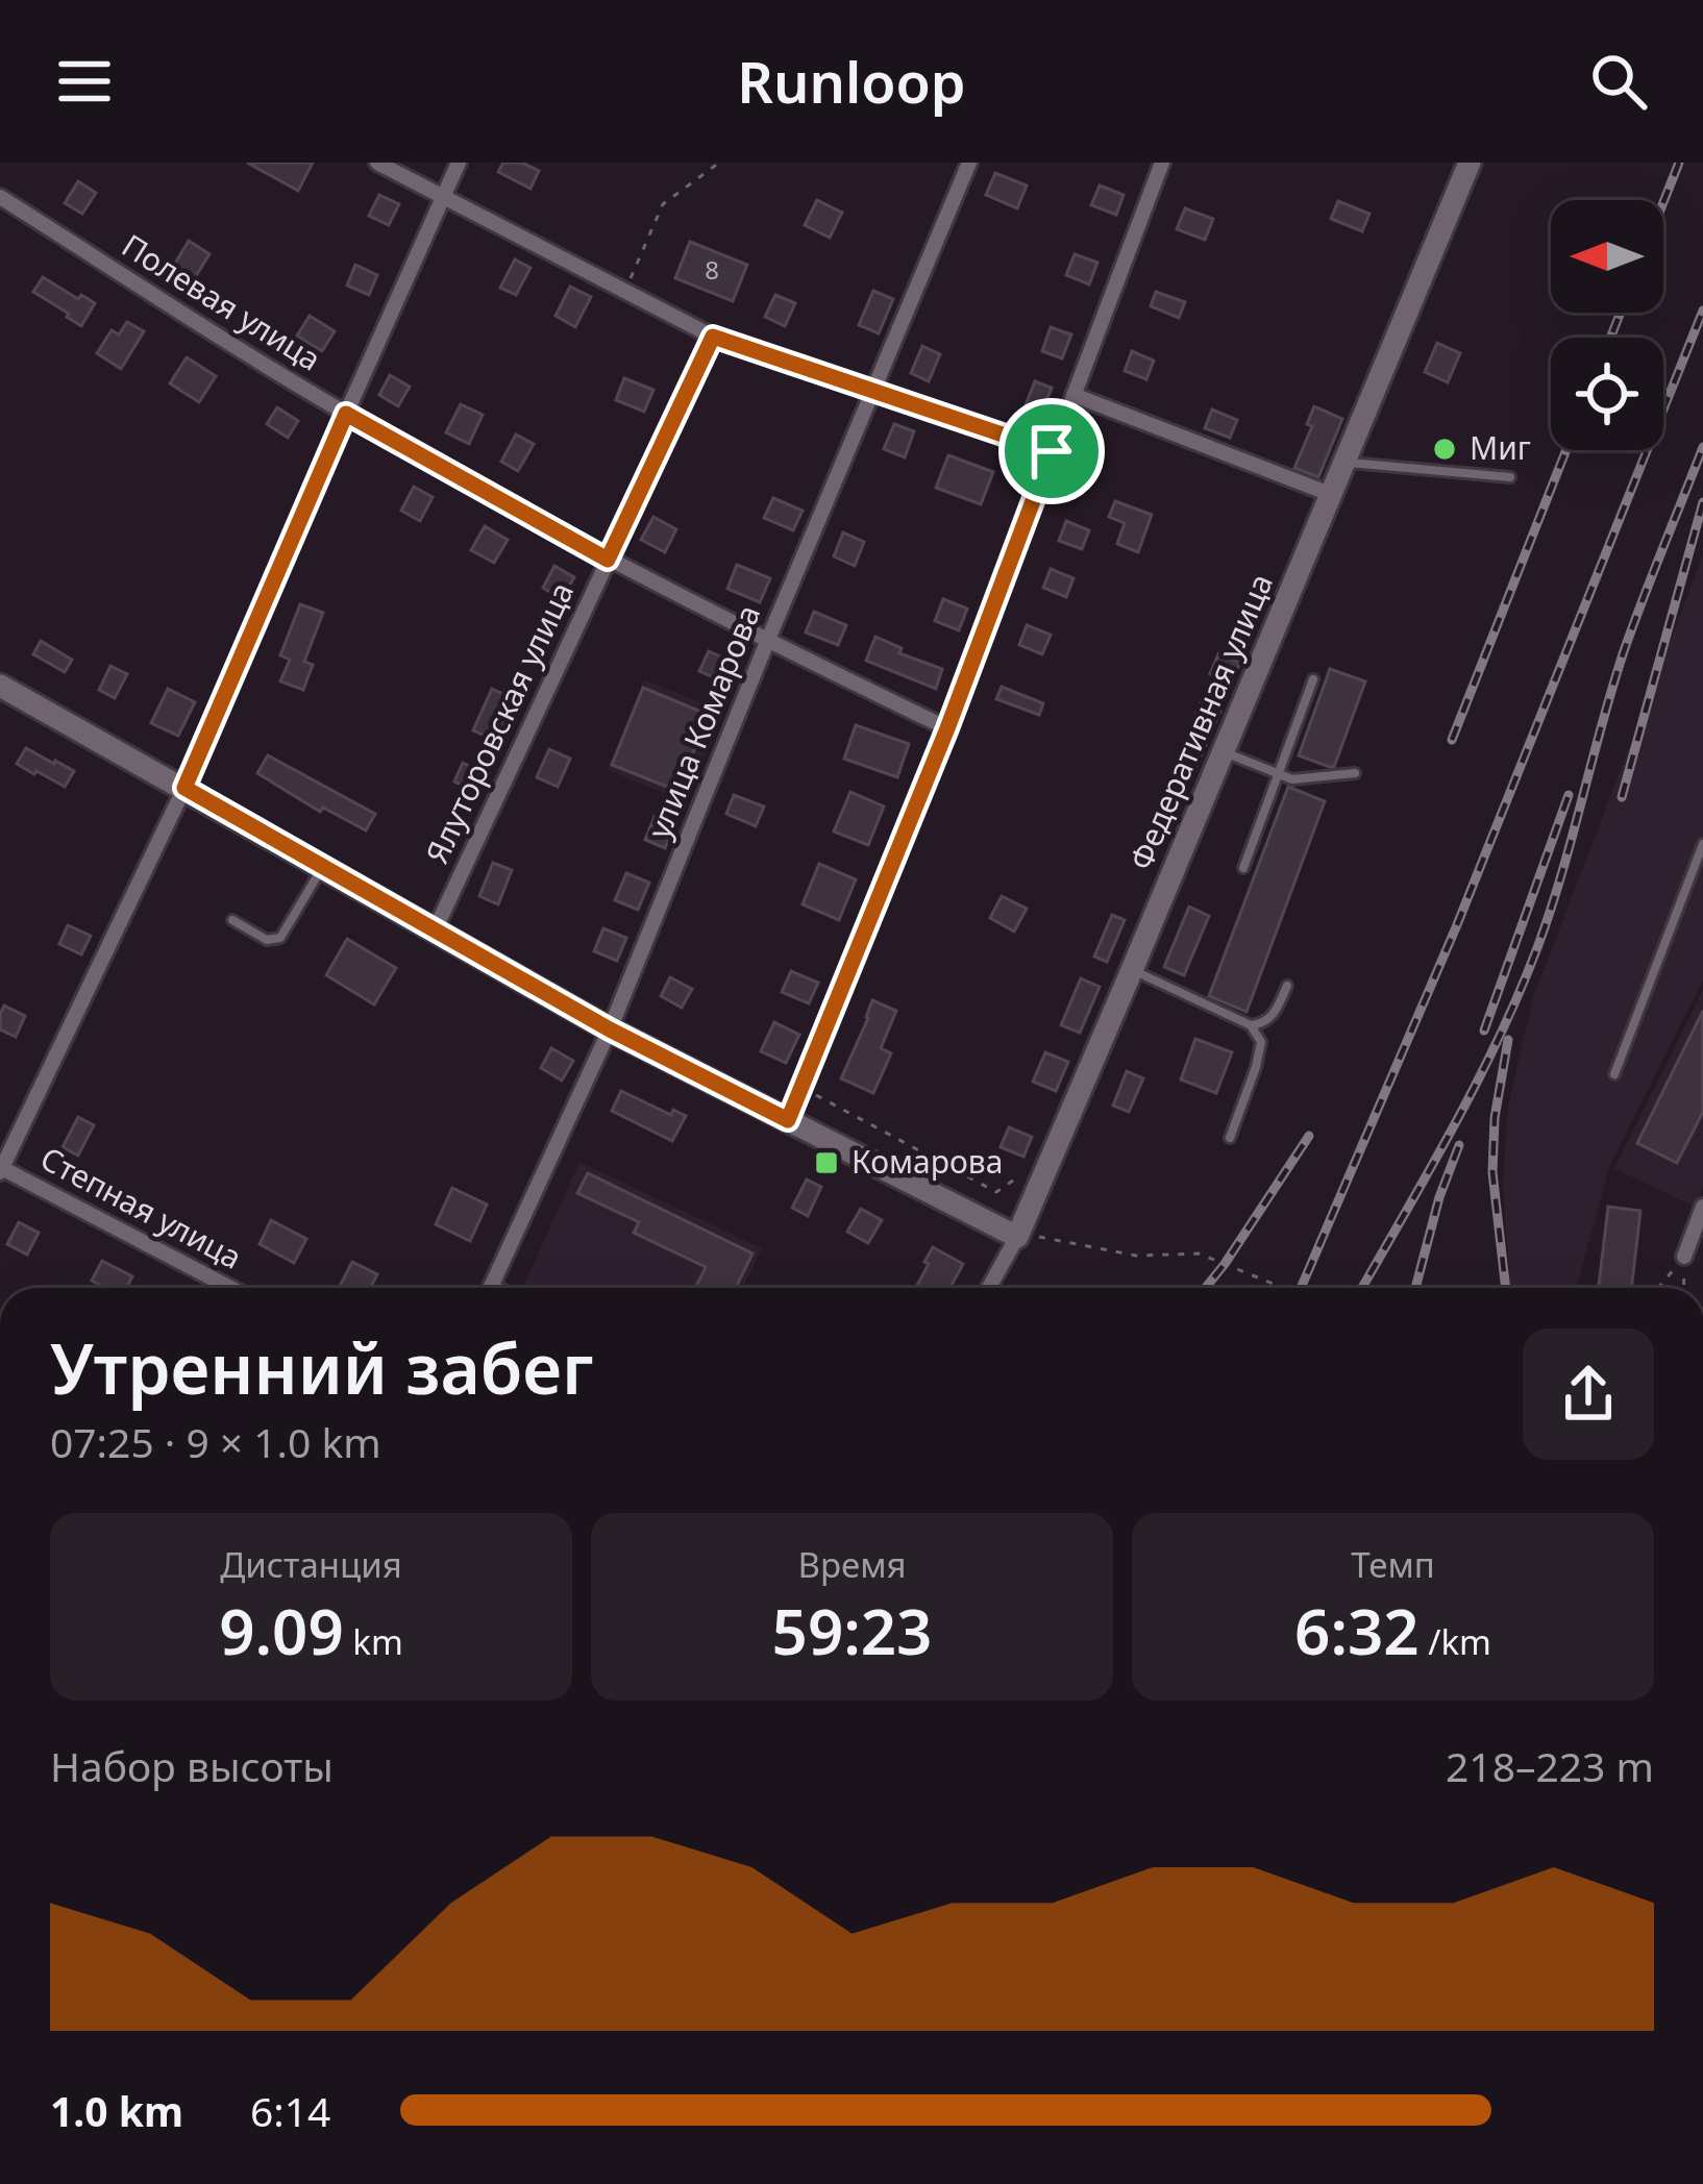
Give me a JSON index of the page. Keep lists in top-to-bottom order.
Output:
{
  "streets": {
    "street": [
      "Полевая улица",
      "улица Комарова",
      "Федеративная улица",
      "Ялуторовская улица",
      "Степная улица"
    ]
  },
  "crossings": [
    ["Полевая улица", "улица Комарова"],
    ["Полевая улица", "Ялуторовская улица"]
  ],
  "places": {
    "other": ["Миг"],
    "transit": ["Комарова"]
  },
  "house_numbers": ["8"],
  "north": "left",
  "page": {
    "header": "Runloop",
    "heading": ["Утренний забег", "07:25 · 9 × 1.0 km"],
    "stats": [
      ["Дистанция", "9.09 km"],
      ["Время", "59:23"],
      ["Темп", "6:32 /km"]
    ],
    "chart": ["Набор высоты", "218–223 m"],
    "list": [
      {
        "name": "1.0 km",
        "note": "6:14"
      }
    ]
  }
}
